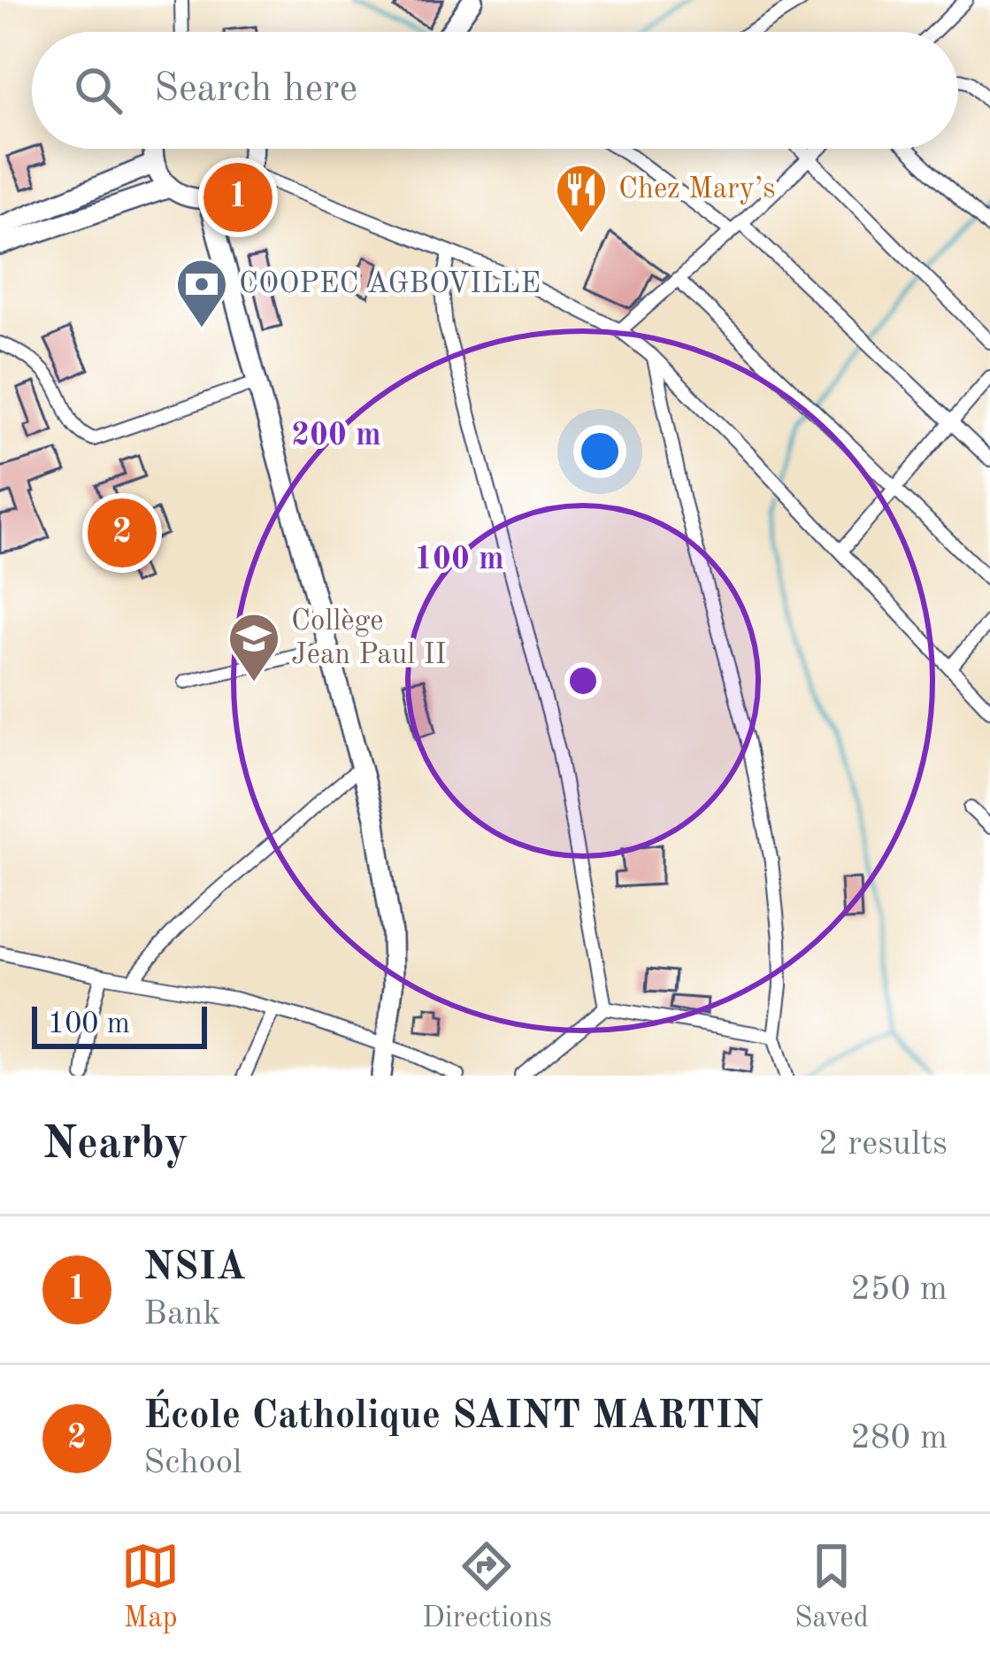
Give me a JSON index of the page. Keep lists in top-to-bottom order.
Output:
{
  "places": {
    "restaurant": ["Chez Mary’s"],
    "bank": ["COOPEC AGBOVILLE"],
    "school or university": ["Collège Jean Paul II"]
  },
  "scale_bar": "100 m",
  "page": {
    "search": "Search here",
    "pins": ["1", "2"],
    "scale": "100 m",
    "heading": ["Nearby", "2 results"],
    "list": [
      {
        "mark": "1",
        "name": "NSIA",
        "note": "Bank",
        "value": "250 m"
      },
      {
        "mark": "2",
        "name": "École Catholique SAINT MARTIN",
        "note": "School",
        "value": "280 m"
      }
    ],
    "nav": ["Map", "Directions", "Saved"]
  },
  "rings": ["200 m", "100 m"]
}
